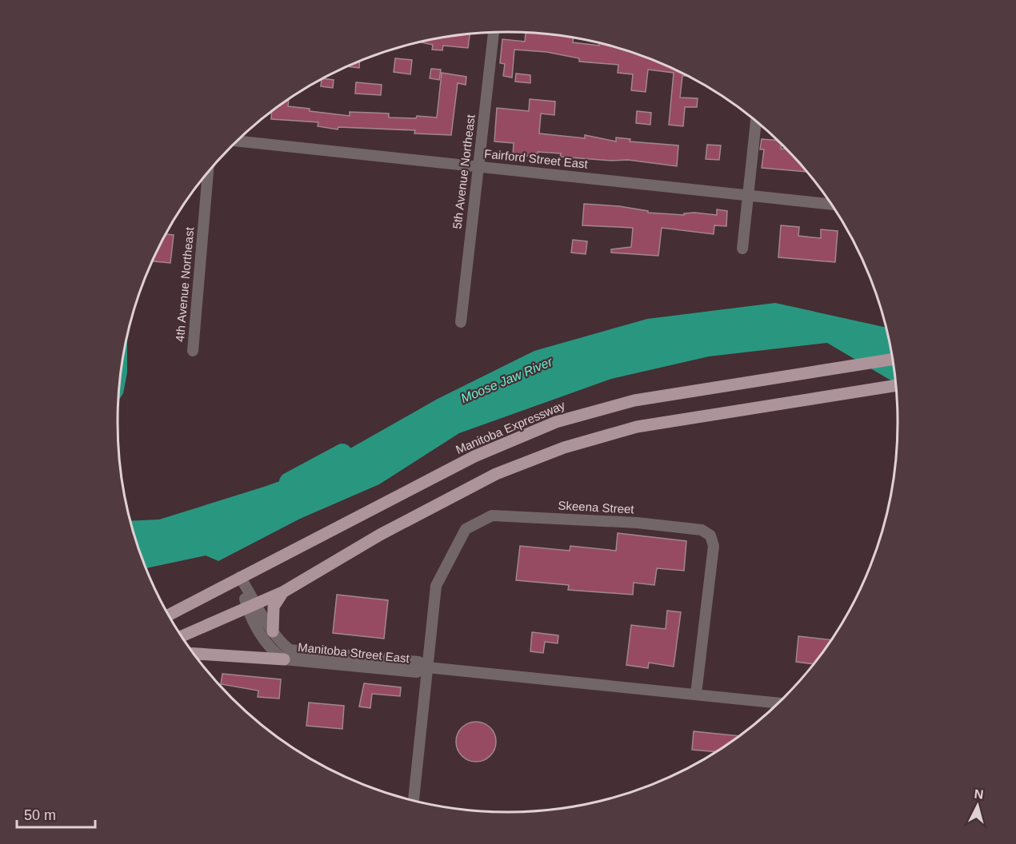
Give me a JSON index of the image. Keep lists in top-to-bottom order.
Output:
{
  "streets": {
    "main road": ["Manitoba Expressway"],
    "street": [
      "Fairford Street East",
      "5th Avenue Northeast",
      "4th Avenue Northeast",
      "Skeena Street",
      "Manitoba Street East"
    ]
  },
  "crossings": [
    ["Fairford Street East", "5th Avenue Northeast"],
    ["Manitoba Expressway", "Manitoba Street East"],
    ["Skeena Street", "Manitoba Street East"]
  ],
  "water": ["Moose Jaw River"],
  "scale_bar": "50 m",
  "north": "top"
}
